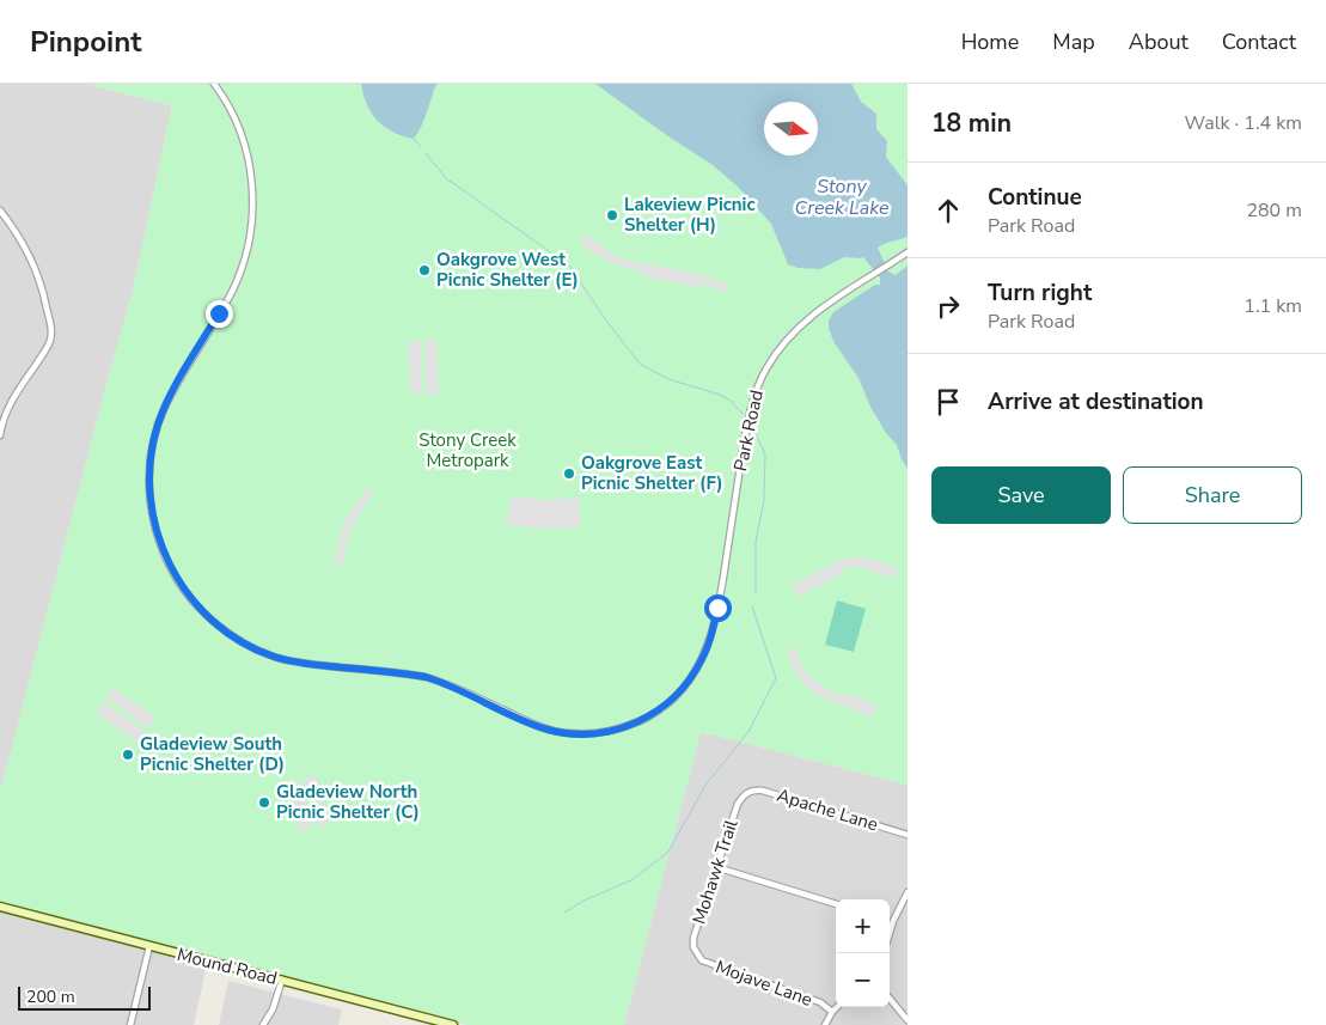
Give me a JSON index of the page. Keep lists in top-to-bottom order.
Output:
{
  "streets": {
    "street": [
      "Park Road",
      "Apache Lane",
      "Mohawk Trail",
      "Mound Road",
      "Mojave Lane"
    ]
  },
  "crossings": [
    ["Apache Lane", "Mohawk Trail"],
    ["Mohawk Trail", "Mojave Lane"]
  ],
  "water": ["Stony Creek Lake"],
  "parks": ["Stony Creek Metropark"],
  "places": [
    "Lakeview Picnic Shelter (H)",
    "Oakgrove West Picnic Shelter (E)",
    "Oakgrove East Picnic Shelter (F)",
    "Gladeview South Picnic Shelter (D)",
    "Gladeview North Picnic Shelter (C)"
  ],
  "scale_bar": "200 m",
  "north": "right",
  "page": {
    "header": "Pinpoint",
    "nav": [
      "Home",
      "Map",
      "About",
      "Contact"
    ],
    "heading": ["18 min", "Walk · 1.4 km"],
    "list": [
      ["Continue", "Park Road", "280 m"],
      ["Turn right", "Park Road", "1.1 km"],
      "Arrive at destination"
    ],
    "buttons": ["Save", "Share"],
    "map_buttons": ["+", "−"],
    "scale": "200 m"
  }
}
